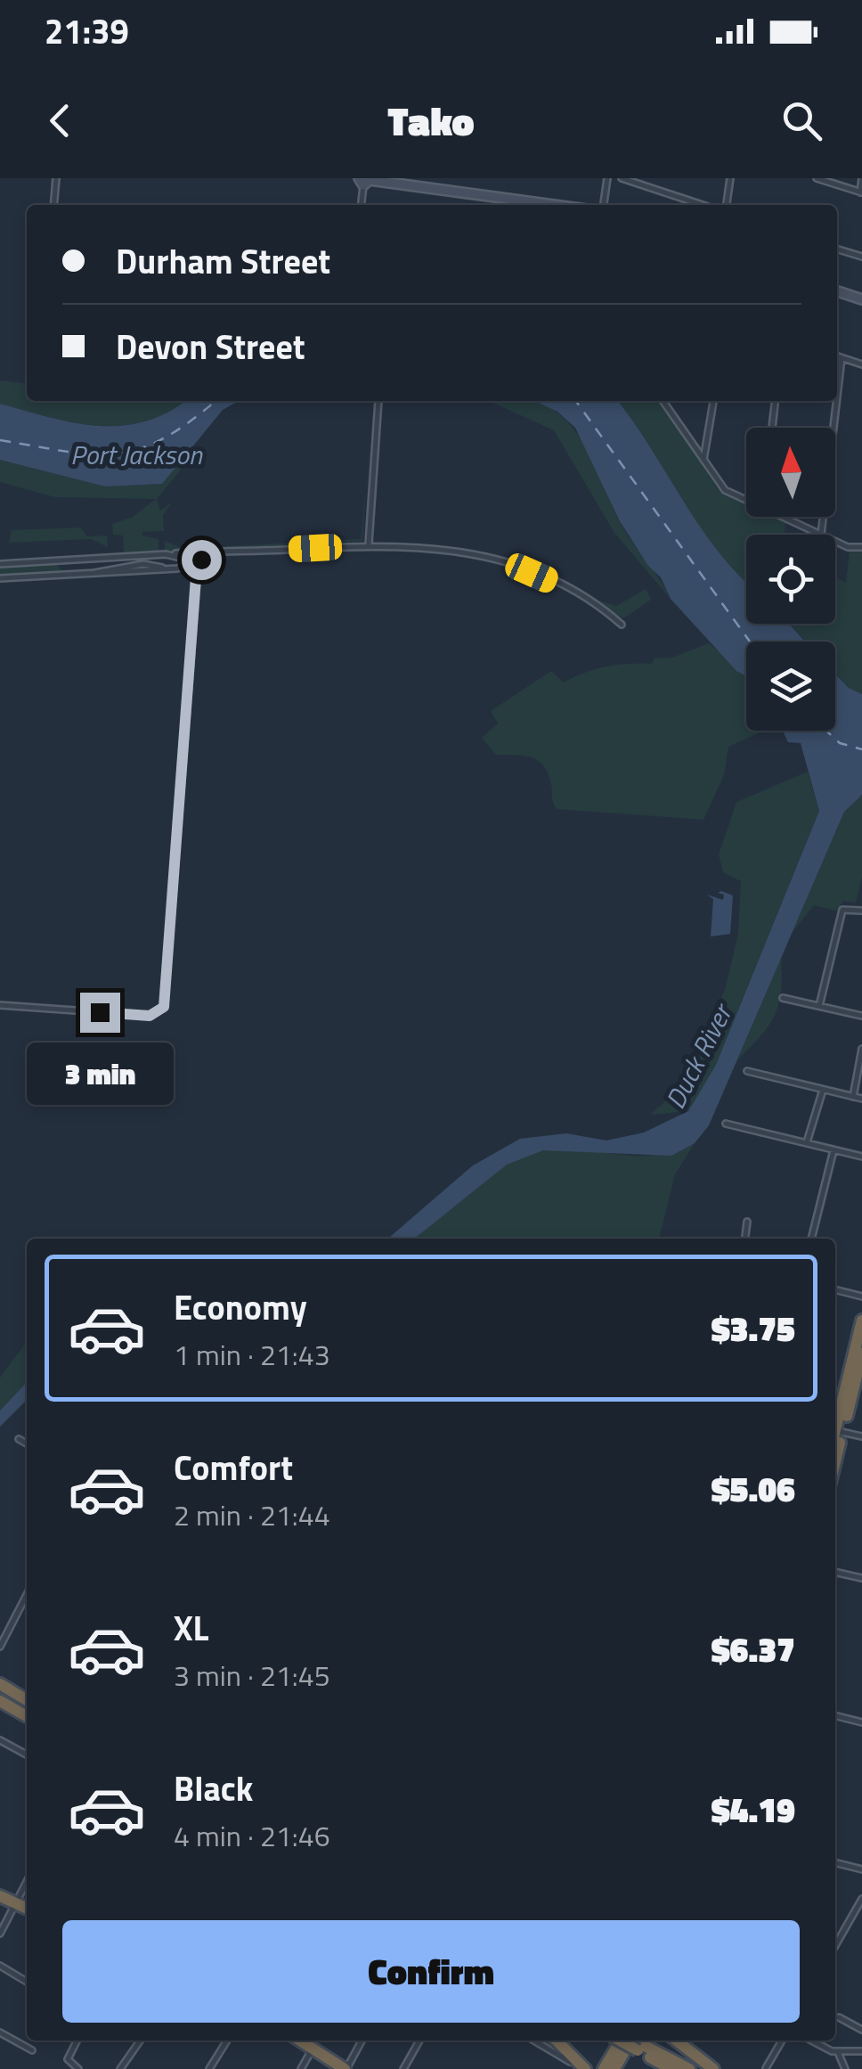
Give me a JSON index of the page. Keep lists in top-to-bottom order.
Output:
{
  "water": ["Port Jackson", "Duck River"],
  "north": "top",
  "page": {
    "status": "21:39",
    "header": "Tako",
    "banner": ["Durham Street", "Devon Street"],
    "bubble": "3 min",
    "list": [
      {
        "name": "Economy",
        "note": "1 min · 21:43",
        "value": "$3.75"
      },
      {
        "name": "Comfort",
        "note": "2 min · 21:44",
        "value": "$5.06"
      },
      {
        "name": "XL",
        "note": "3 min · 21:45",
        "value": "$6.37"
      },
      {
        "name": "Black",
        "note": "4 min · 21:46",
        "value": "$4.19"
      }
    ],
    "buttons": "Confirm"
  }
}
